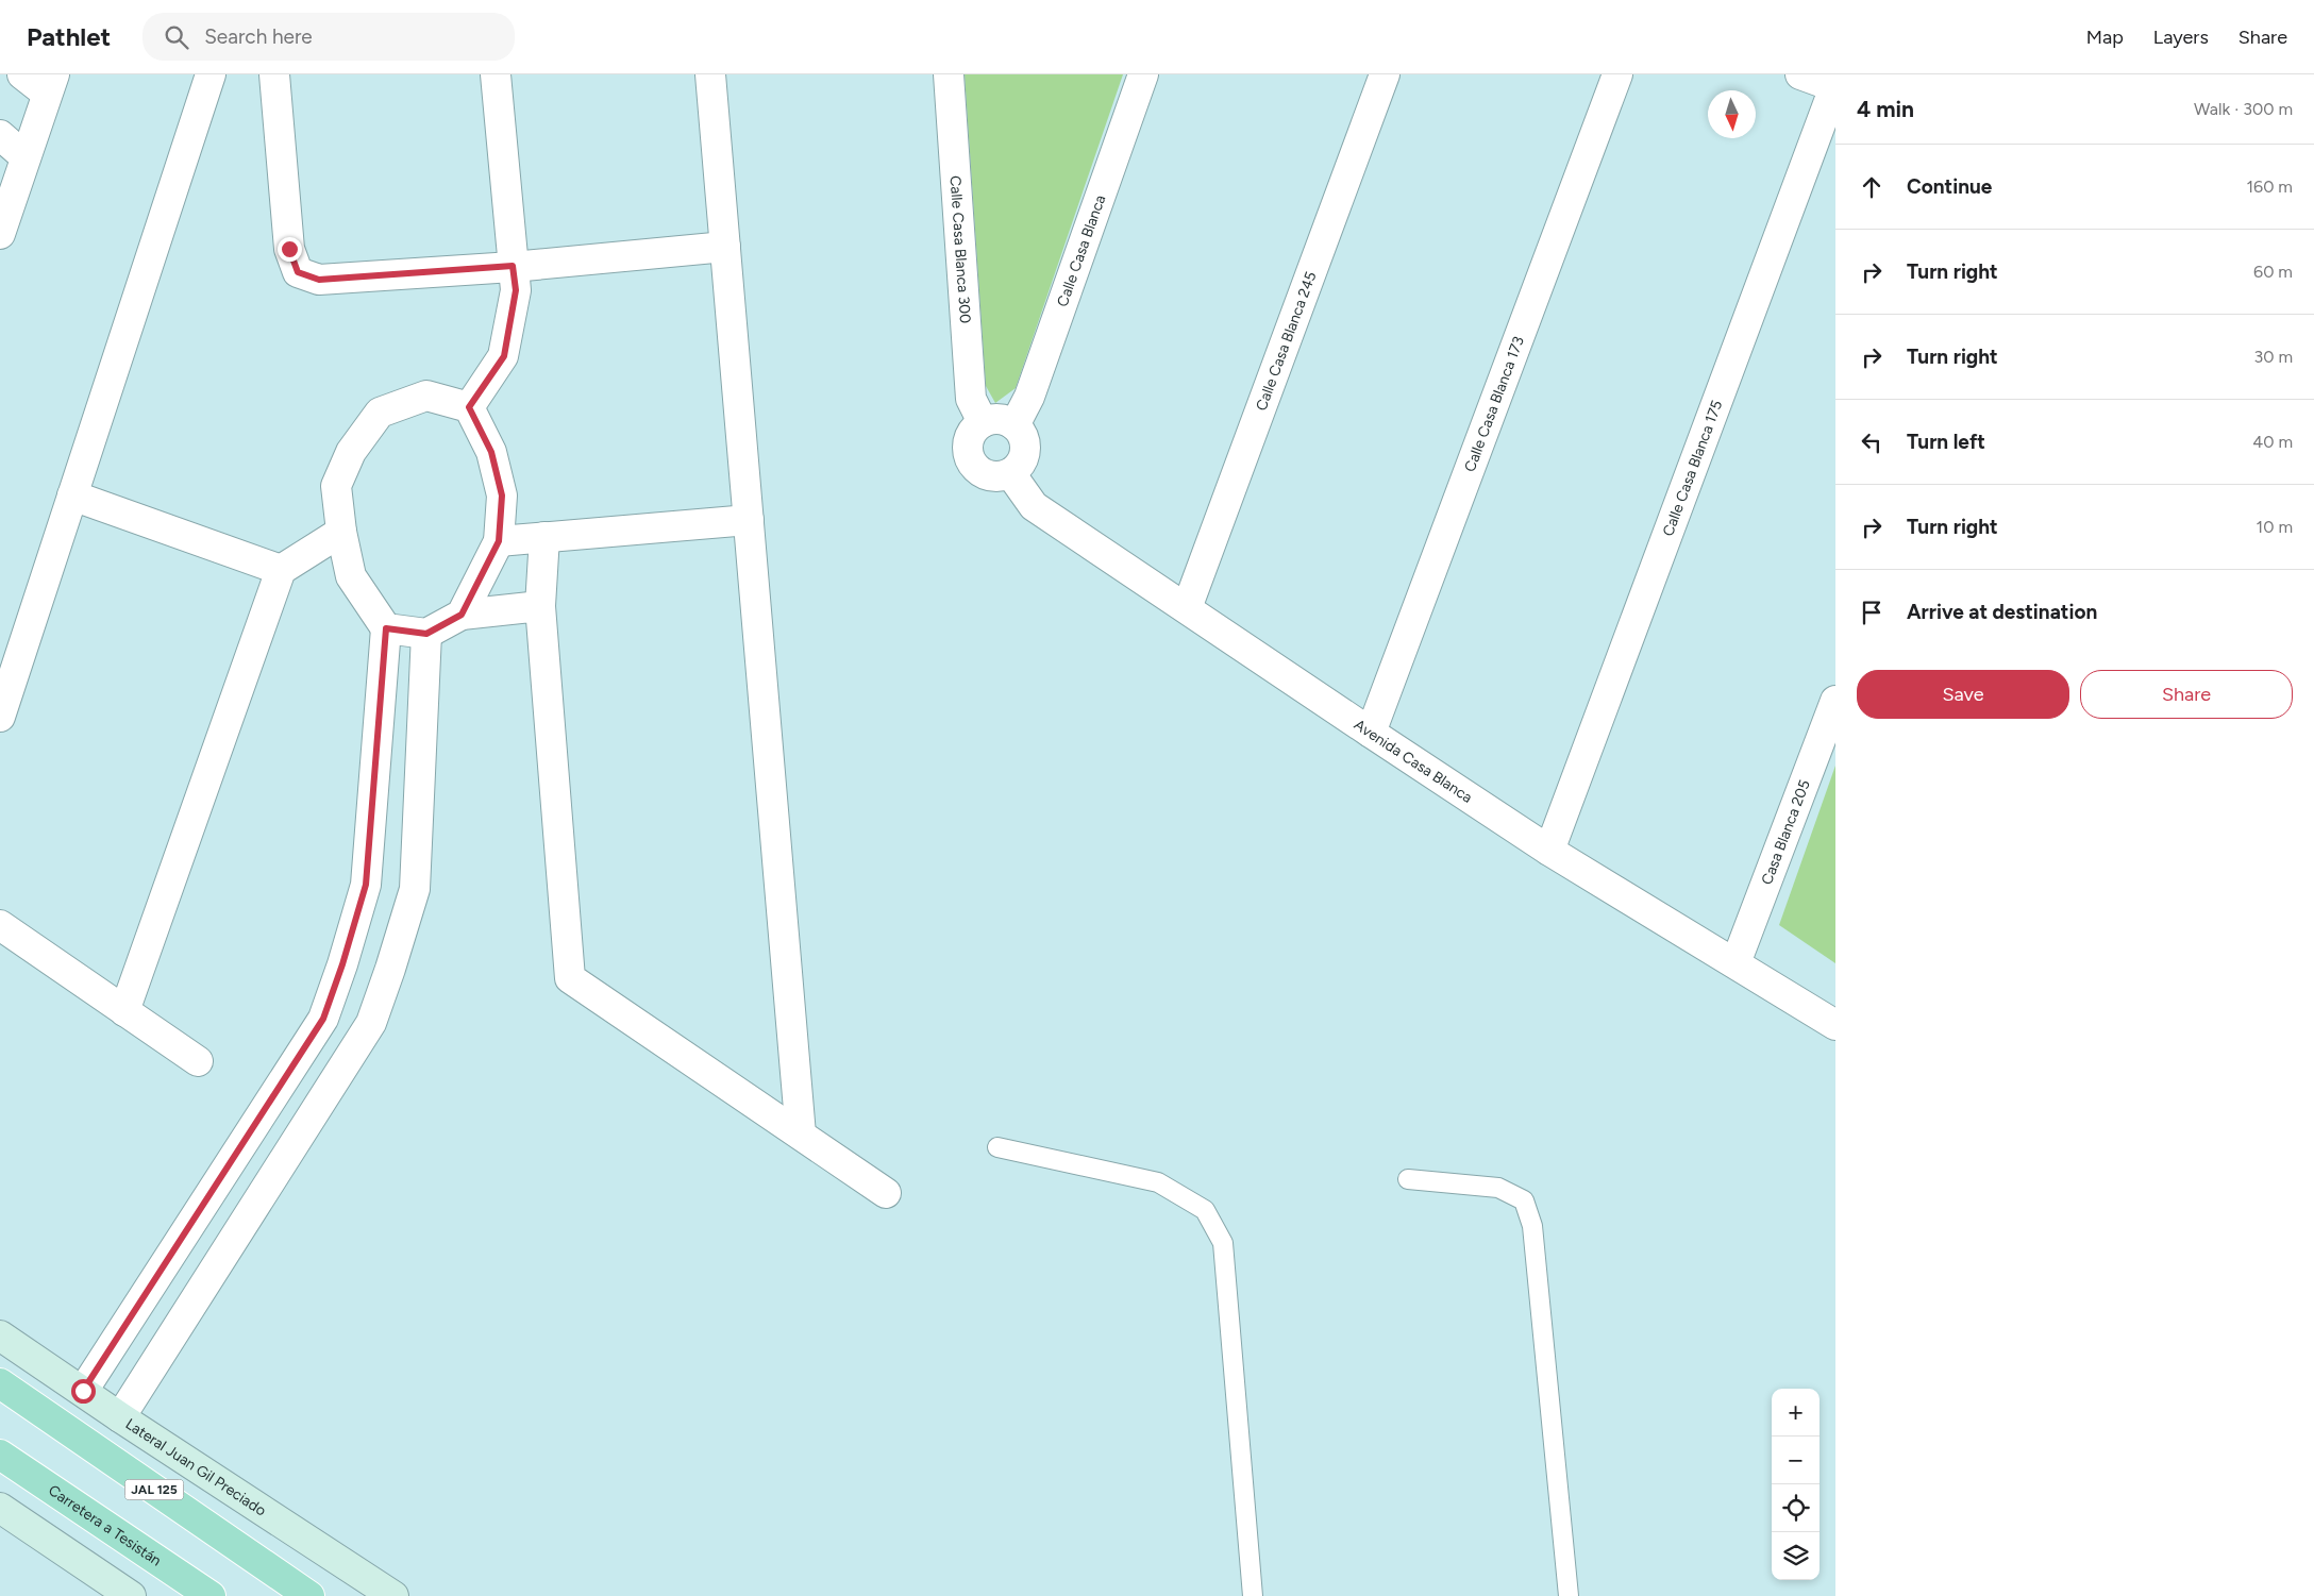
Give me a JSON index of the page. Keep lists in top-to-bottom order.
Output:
{
  "streets": {
    "main road": ["Lateral Juan Gil Preciado", "JAL 125", "Carretera a Tesistán"],
    "street": [
      "Calle Casa Blanca 300",
      "Calle Casa Blanca",
      "Calle Casa Blanca 245",
      "Calle Casa Blanca 173",
      "Calle Casa Blanca 175",
      "Avenida Casa Blanca",
      "Casa Blanca 205"
    ]
  },
  "crossings": [
    ["Calle Casa Blanca 300", "Calle Casa Blanca"],
    ["Calle Casa Blanca 300", "Avenida Casa Blanca"],
    ["Calle Casa Blanca", "Avenida Casa Blanca"],
    ["Calle Casa Blanca 245", "Avenida Casa Blanca"],
    ["Calle Casa Blanca 173", "Avenida Casa Blanca"],
    ["Calle Casa Blanca 175", "Avenida Casa Blanca"],
    ["Avenida Casa Blanca", "Casa Blanca 205"]
  ],
  "north": "bottom",
  "page": {
    "header": "Pathlet",
    "search": "Search here",
    "nav": ["Map", "Layers", "Share"],
    "heading": ["4 min", "Walk · 300 m"],
    "list": [
      ["Continue", "160 m"],
      ["Turn right", "60 m"],
      ["Turn right", "30 m"],
      ["Turn left", "40 m"],
      ["Turn right", "10 m"],
      "Arrive at destination"
    ],
    "buttons": ["Save", "Share"],
    "map_buttons": ["+", "−"]
  }
}
